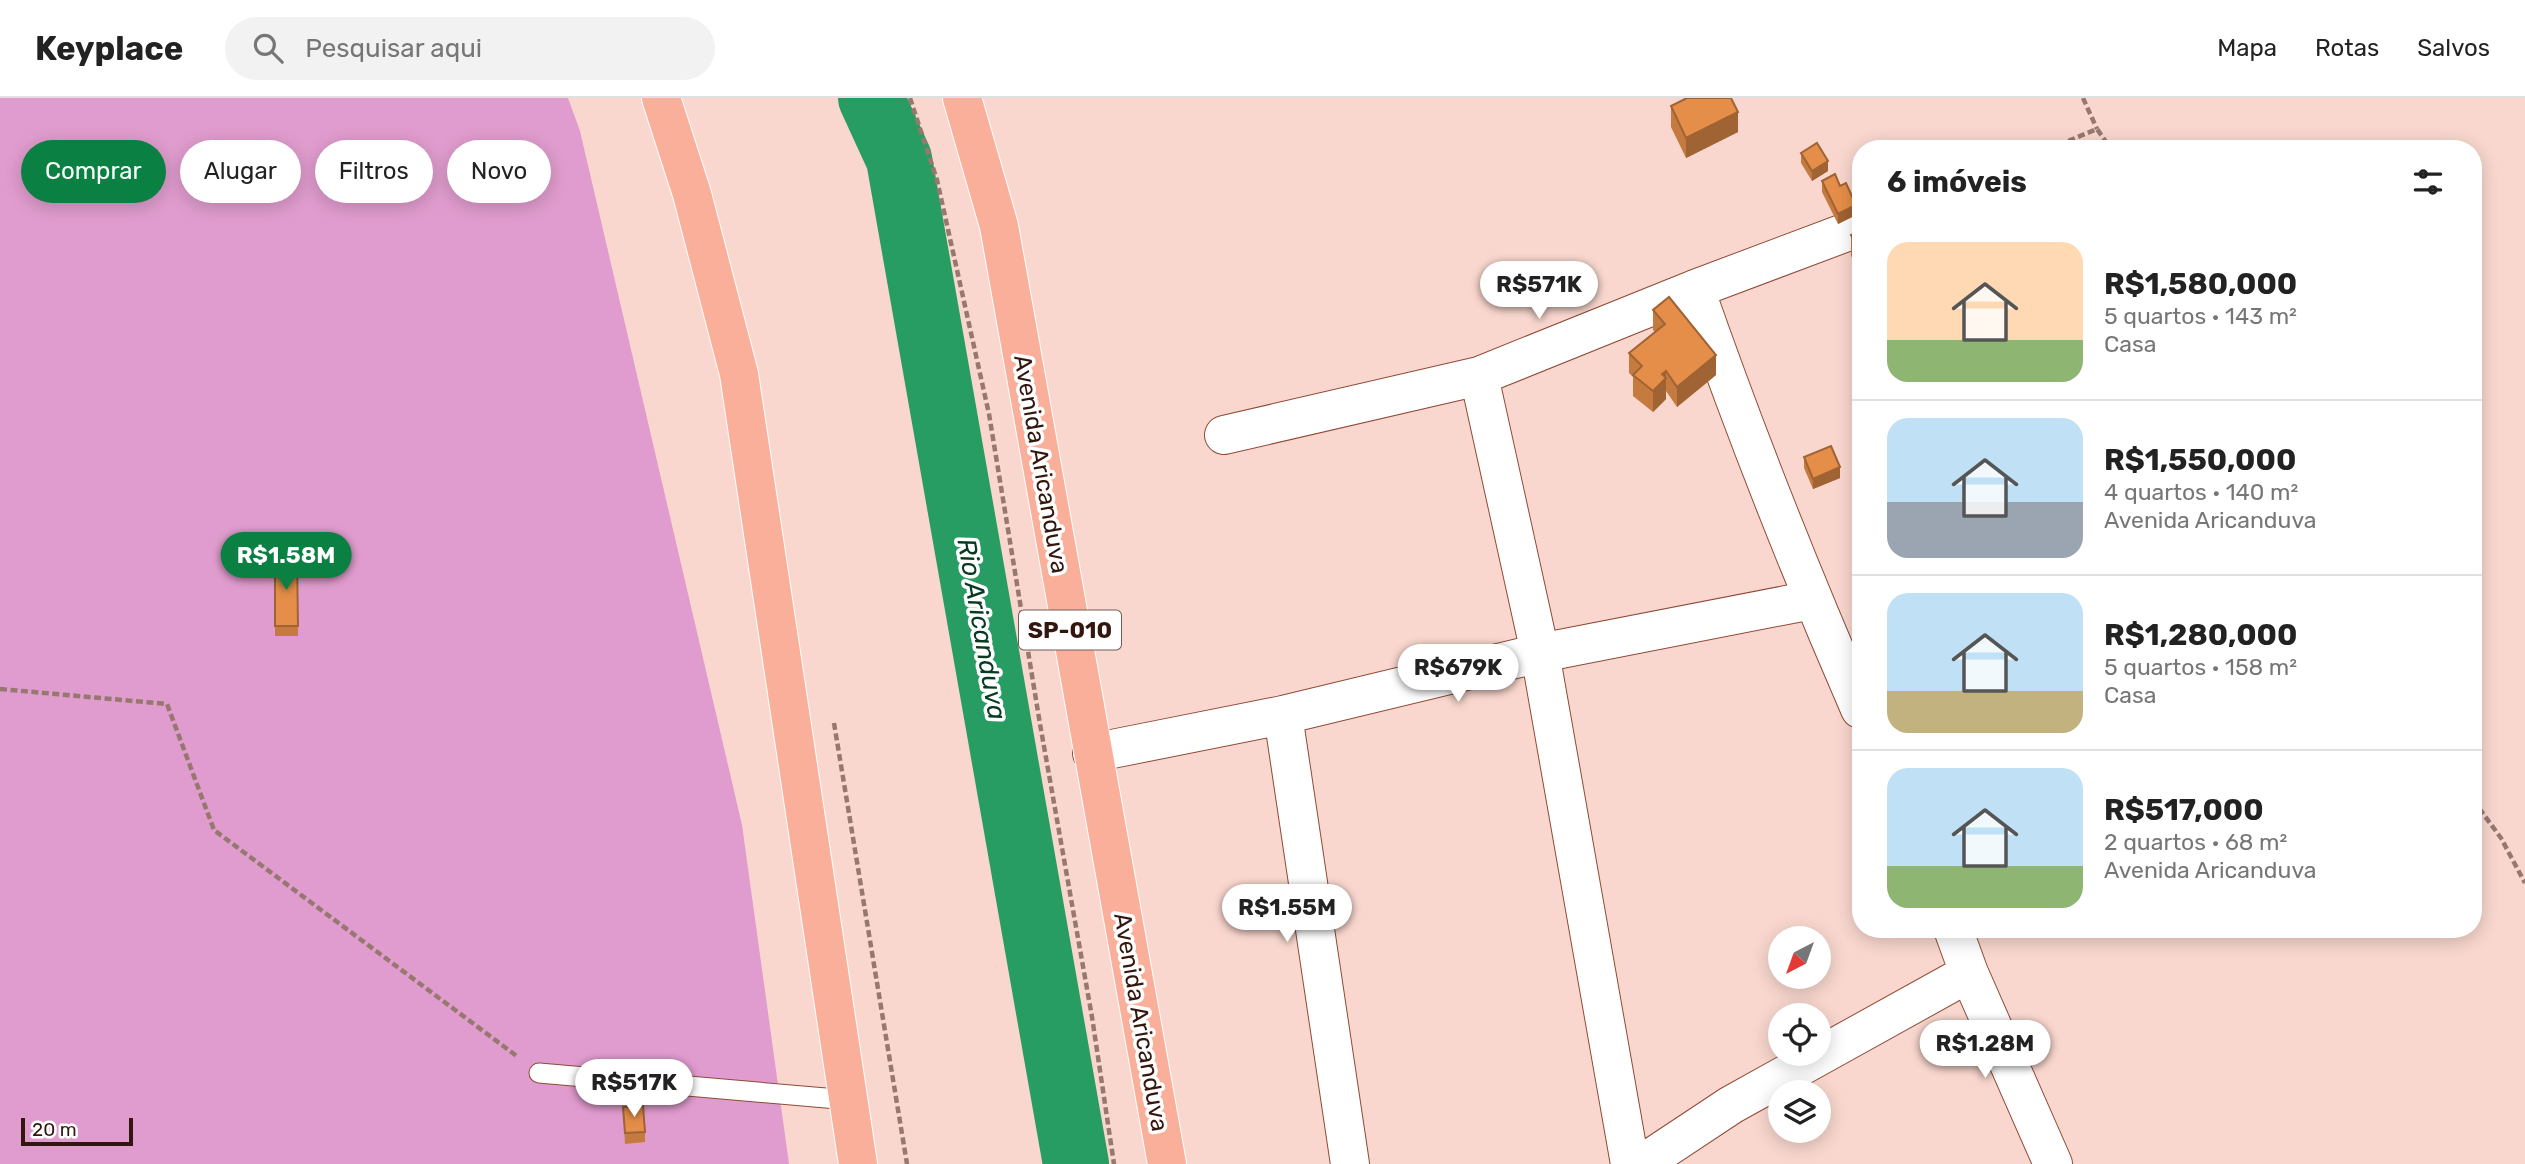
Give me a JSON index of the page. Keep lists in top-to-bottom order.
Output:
{
  "streets": {
    "highway": ["Avenida Aricanduva", "SP-010"]
  },
  "water": ["Rio Aricanduva"],
  "scale_bar": "20 m",
  "north": "bottom left",
  "page": {
    "header": "Keyplace",
    "search": "Pesquisar aqui",
    "nav": ["Mapa", "Rotas", "Salvos"],
    "chip": [
      "Comprar",
      "Alugar",
      "Filtros",
      "Novo"
    ],
    "heading": "6 imóveis",
    "list": [
      {
        "name": "R$1,580,000",
        "note": "5 quartos · 143 m² · Casa"
      },
      {
        "name": "R$1,550,000",
        "note": "4 quartos · 140 m² · Avenida Aricanduva"
      },
      {
        "name": "R$1,280,000",
        "note": "5 quartos · 158 m² · Casa"
      },
      {
        "name": "R$517,000",
        "note": "2 quartos · 68 m² · Avenida Aricanduva"
      }
    ],
    "price": [
      "R$571K",
      "R$1.58M",
      "R$679K",
      "R$1.55M",
      "R$1.28M",
      "R$517K"
    ],
    "scale": "20 m"
  }
}
